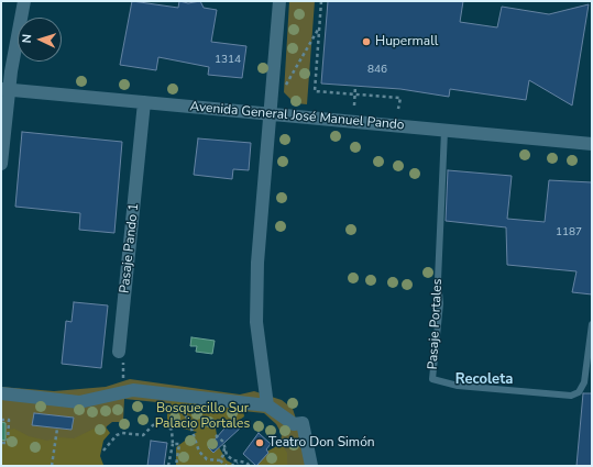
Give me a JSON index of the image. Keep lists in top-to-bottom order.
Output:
{
  "streets": {
    "street": ["Avenida General José Manuel Pando", "Pasaje Pando 1"],
    "lane": ["Pasaje Portales"]
  },
  "crossings": [
    ["Avenida General José Manuel Pando", "Pasaje Pando 1"],
    ["Avenida General José Manuel Pando", "Pasaje Portales"]
  ],
  "districts": ["Recoleta"],
  "parks": ["Bosquecillo Sur Palacio Portales"],
  "places": ["Hupermall", "Teatro Don Simón"],
  "house_numbers": ["1314", "846", "1187"],
  "north": "left"
}
